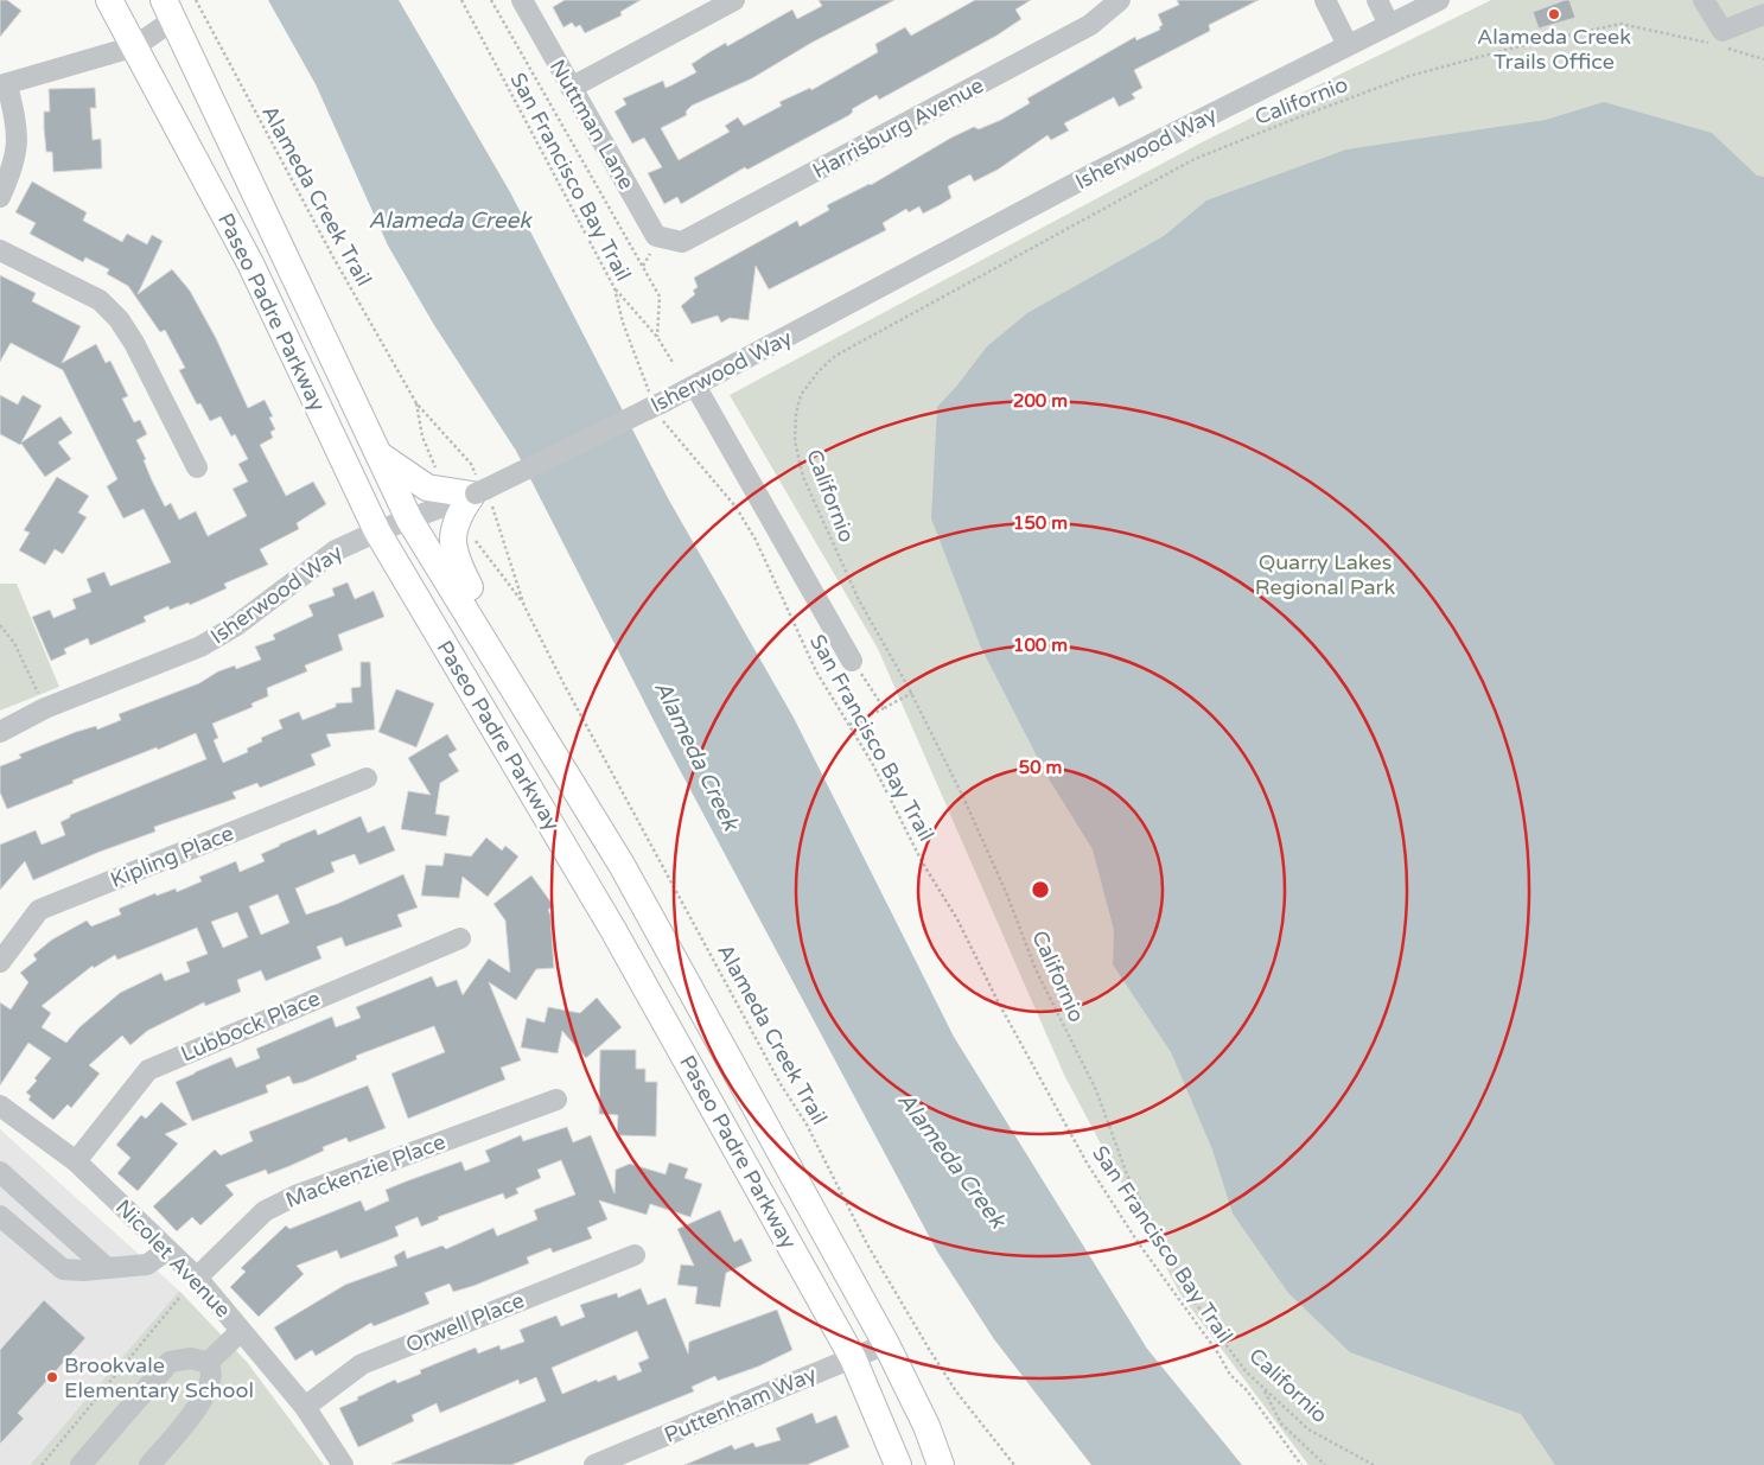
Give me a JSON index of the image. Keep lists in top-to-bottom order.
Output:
{
  "streets": {
    "main road": ["Paseo Padre Parkway"],
    "street": [
      "Nuttman Lane",
      "Harrisburg Avenue",
      "Isherwood Way",
      "Kipling Place",
      "Lubbock Place",
      "Mackenzie Place",
      "Nicolet Avenue",
      "Orwell Place",
      "Puttenham Way"
    ],
    "path": ["Californio", "San Francisco Bay Trail", "Alameda Creek Trail"]
  },
  "crossings": [
    ["Nuttman Lane", "Harrisburg Avenue"],
    ["Isherwood Way", "San Francisco Bay Trail"],
    ["Isherwood Way", "Alameda Creek Trail"],
    ["Isherwood Way", "Paseo Padre Parkway"],
    ["Paseo Padre Parkway", "Puttenham Way"],
    ["Lubbock Place", "Nicolet Avenue"],
    ["Mackenzie Place", "Nicolet Avenue"],
    ["Nicolet Avenue", "Orwell Place"]
  ],
  "water": ["Alameda Creek"],
  "parks": ["Quarry Lakes Regional Park"],
  "places": ["Alameda Creek Trails Office", "Brookvale Elementary School"],
  "rings": [
    "200 m",
    "150 m",
    "100 m",
    "50 m"
  ]
}
